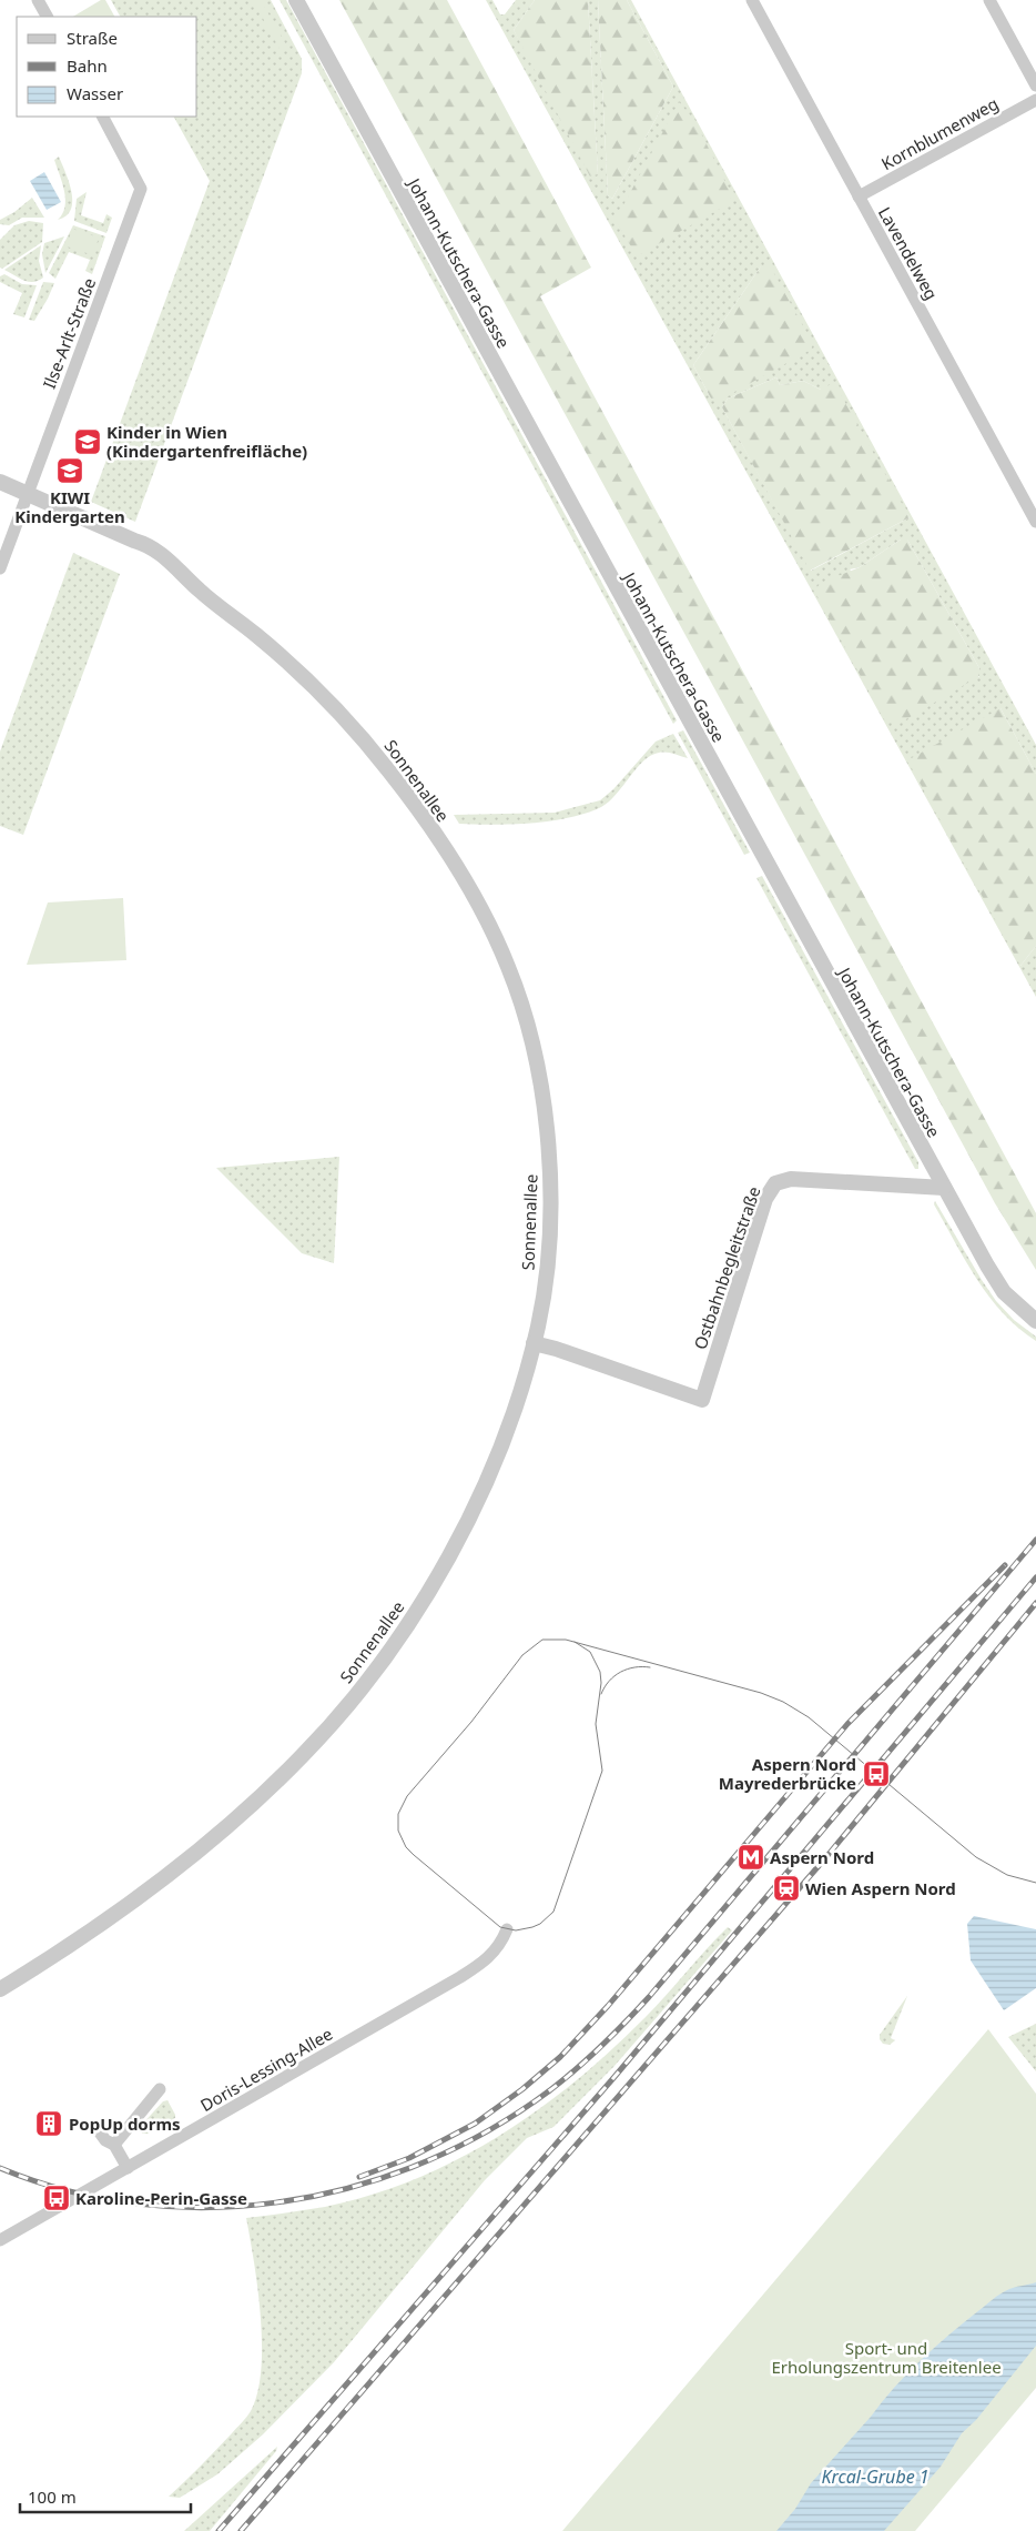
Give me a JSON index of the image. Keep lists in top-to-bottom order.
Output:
{
  "streets": {
    "street": [
      "Kornblumenweg",
      "Lavendelweg",
      "Johann-Kutschera-Gasse",
      "Ilse-Arlt-Straße",
      "Sonnenallee",
      "Ostbahnbegleitstraße",
      "Doris-Lessing-Allee"
    ]
  },
  "crossings": [
    ["Kornblumenweg", "Lavendelweg"],
    ["Johann-Kutschera-Gasse", "Ostbahnbegleitstraße"],
    ["Ilse-Arlt-Straße", "Sonnenallee"],
    ["Sonnenallee", "Ostbahnbegleitstraße"]
  ],
  "water": ["Krcal-Grube 1"],
  "parks": ["Sport- und Erholungszentrum Breitenlee"],
  "places": {
    "school or university": ["Kinder in Wien (Kindergartenfreifläche)", "KIWI Kindergarten"],
    "bus stop": ["Aspern Nord Mayrederbrücke", "Karoline-Perin-Gasse"],
    "metro station": ["Aspern Nord"],
    "station": ["Wien Aspern Nord"],
    "building": ["PopUp dorms"]
  },
  "legend": ["Straße", "Bahn", "Wasser"],
  "scale_bar": "100 m"
}
